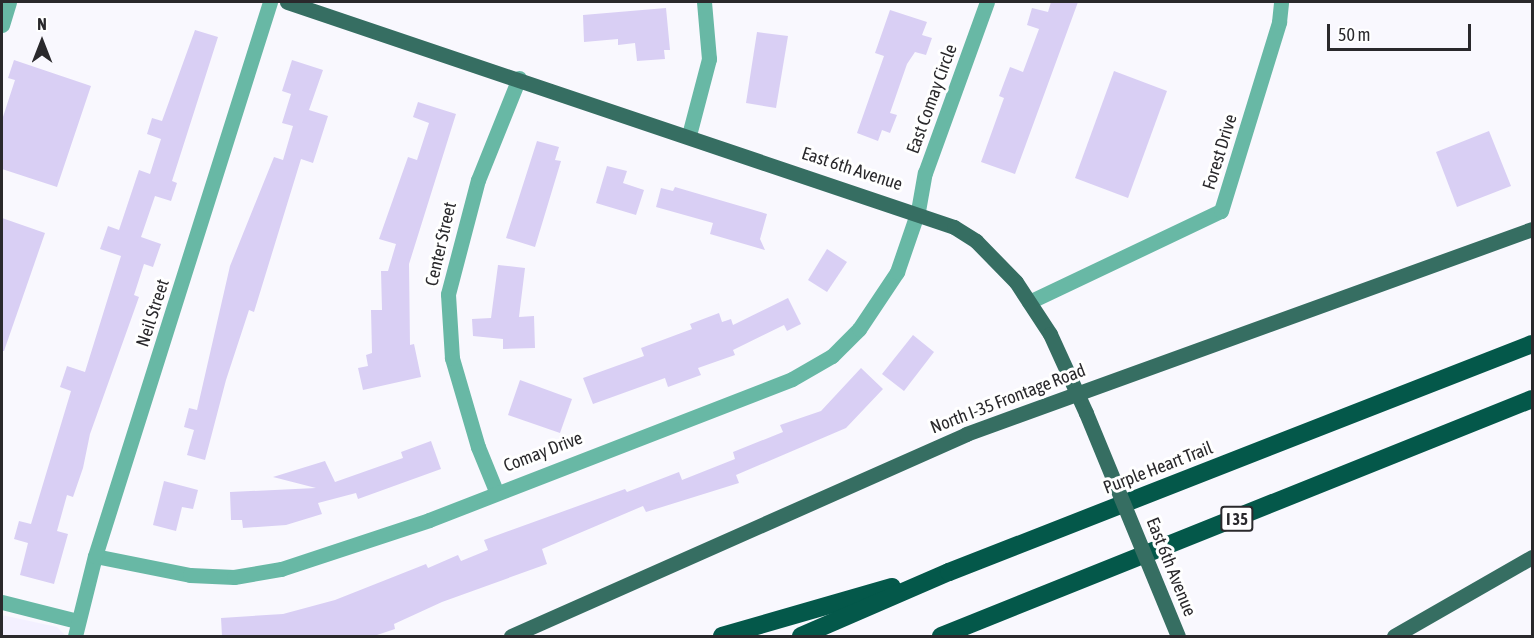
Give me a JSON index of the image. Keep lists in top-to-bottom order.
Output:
{
  "streets": {
    "highway": ["Purple Heart Trail", "I 35"],
    "main road": ["East 6th Avenue", "North I-35 Frontage Road"],
    "street": [
      "East Comay Circle",
      "Forest Drive",
      "Center Street",
      "Neil Street",
      "Comay Drive"
    ]
  },
  "crossings": [
    ["East Comay Circle", "East 6th Avenue"],
    ["East Comay Circle", "Comay Drive"],
    ["Forest Drive", "East 6th Avenue"],
    ["East 6th Avenue", "Center Street"],
    ["East 6th Avenue", "North I-35 Frontage Road"],
    ["East 6th Avenue", "Comay Drive"],
    ["Center Street", "Comay Drive"],
    ["Neil Street", "Comay Drive"]
  ],
  "scale_bar": "50 m",
  "north": "top"
}
